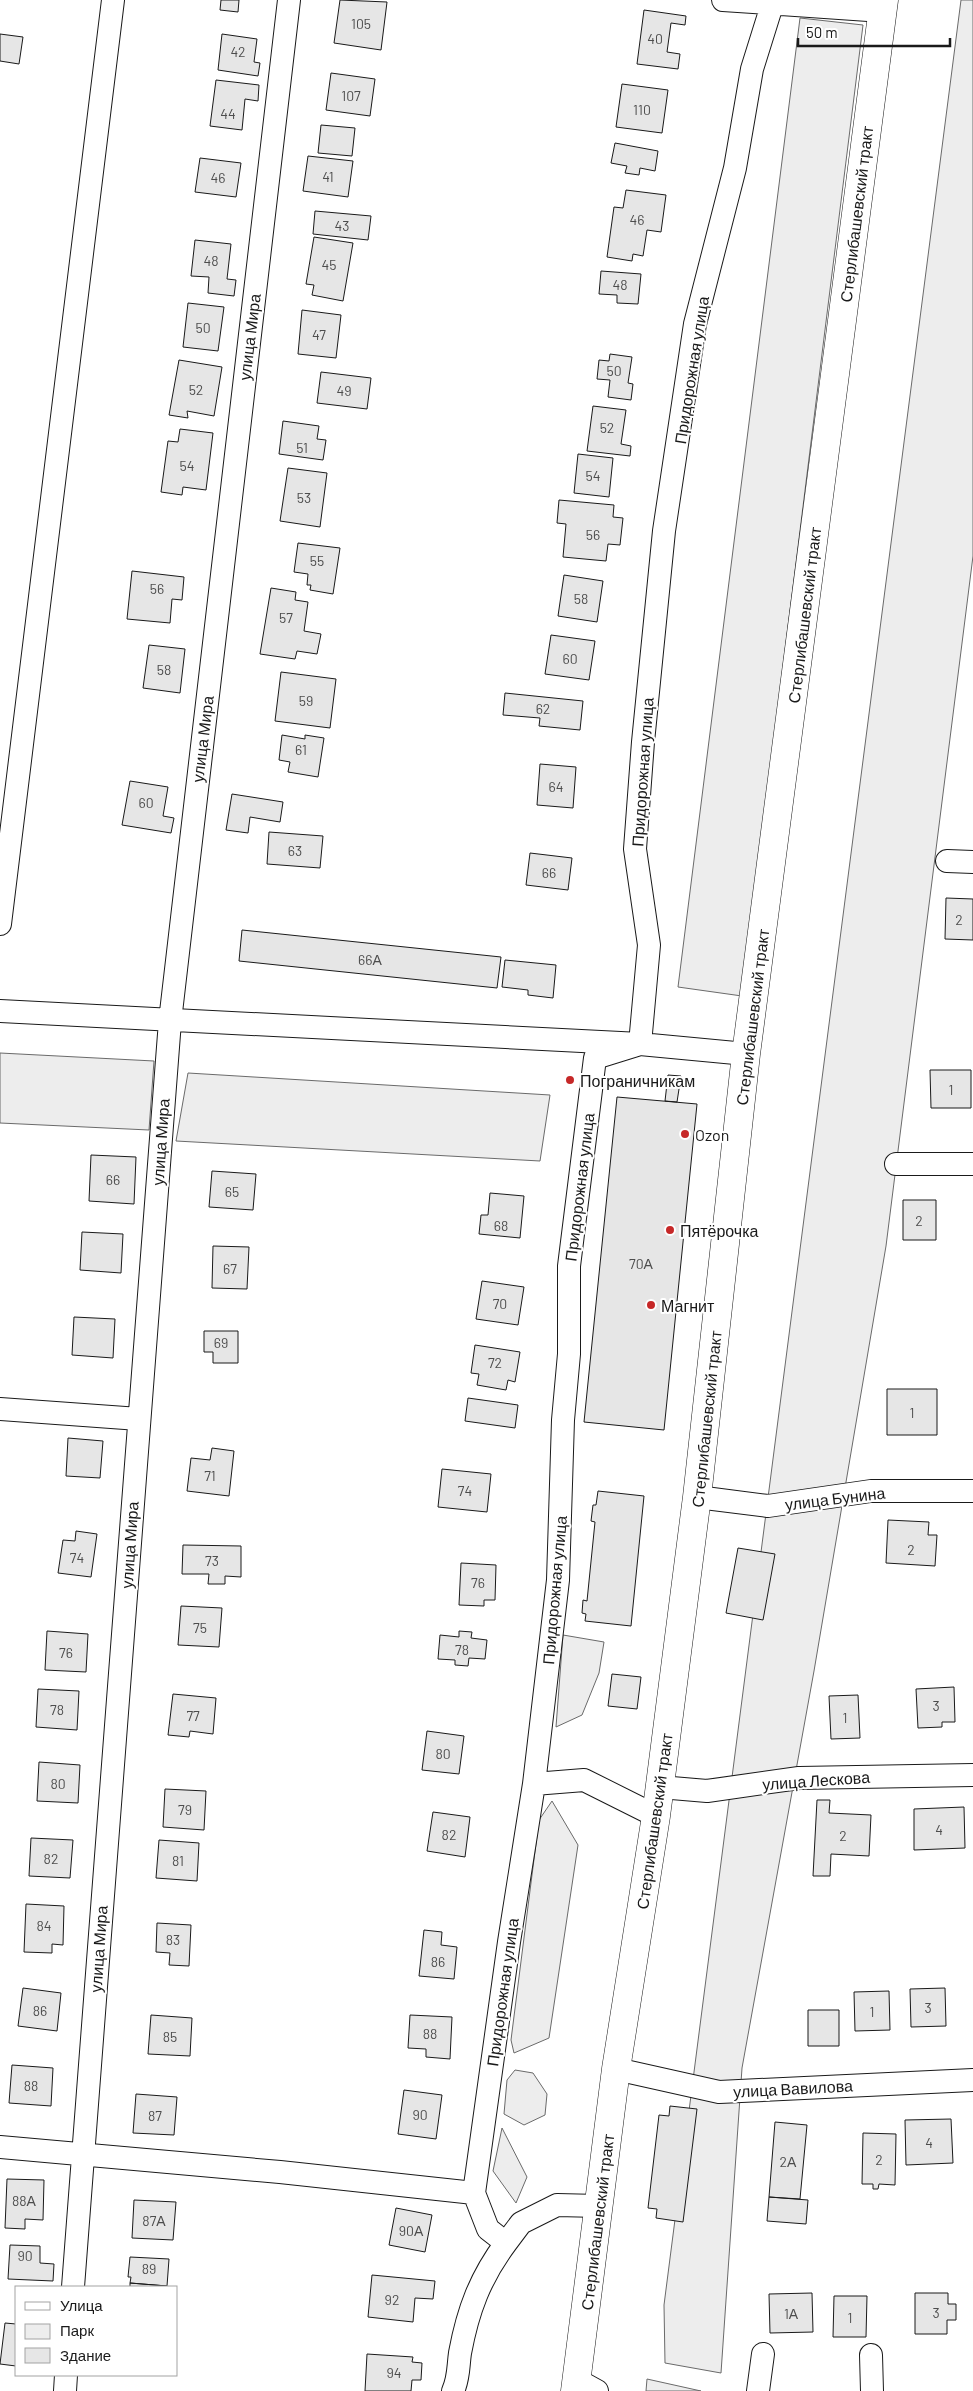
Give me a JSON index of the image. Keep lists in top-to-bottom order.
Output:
{
  "streets": {
    "main road": ["Стерлибашевский тракт"],
    "street": [
      "улица Мира",
      "Придорожная улица",
      "улица Бунина",
      "улица Лескова",
      "улица Вавилова"
    ]
  },
  "crossings": [
    ["Стерлибашевский тракт", "улица Бунина"],
    ["Стерлибашевский тракт", "улица Лескова"],
    ["Стерлибашевский тракт", "улица Вавилова"]
  ],
  "places": [
    "Пограничникам",
    "Ozon",
    "Пятёрочка",
    "Магнит"
  ],
  "house_numbers": [
    "105",
    "40",
    "42",
    "107",
    "110",
    "44",
    "41",
    "46",
    "46",
    "43",
    "48",
    "45",
    "48",
    "50",
    "47",
    "50",
    "52",
    "49",
    "52",
    "51",
    "54",
    "54",
    "53",
    "56",
    "55",
    "56",
    "58",
    "57",
    "60",
    "58",
    "59",
    "62",
    "61",
    "64",
    "60",
    "63",
    "66",
    "2",
    "66А",
    "1",
    "66",
    "65",
    "2",
    "68",
    "70А",
    "67",
    "70",
    "69",
    "72",
    "1",
    "71",
    "74",
    "2",
    "74",
    "73",
    "76",
    "75",
    "78",
    "76",
    "3",
    "78",
    "77",
    "1",
    "80",
    "80",
    "79",
    "4",
    "82",
    "2",
    "82",
    "81",
    "84",
    "83",
    "86",
    "3",
    "86",
    "1",
    "88",
    "85",
    "88",
    "90",
    "87",
    "4",
    "2",
    "2А",
    "88А",
    "87А",
    "90А",
    "90",
    "89",
    "92",
    "3",
    "1А",
    "1",
    "94"
  ],
  "legend": ["Улица", "Парк", "Здание"],
  "scale_bar": "50 m"
}
